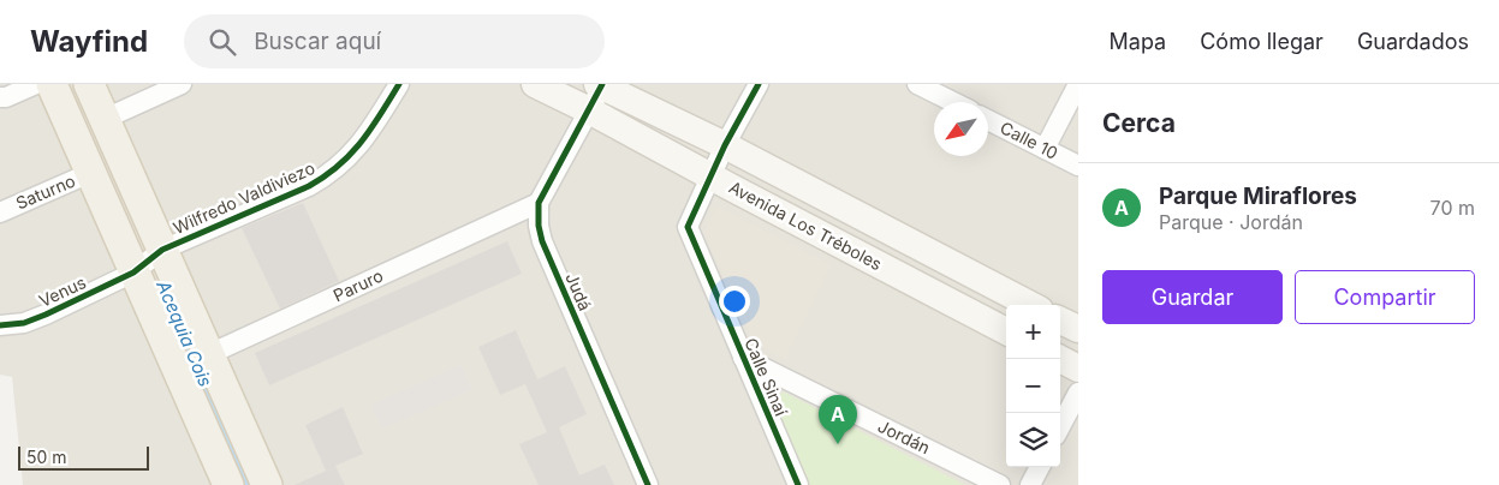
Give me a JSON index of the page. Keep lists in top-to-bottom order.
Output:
{
  "streets": {
    "main road": ["Avenida Los Tréboles"],
    "street": [
      "Calle 10",
      "Saturno",
      "Wilfredo Valdiviezo",
      "Paruro",
      "Venus",
      "Judá",
      "Calle Sinaí",
      "Jordán"
    ]
  },
  "crossings": [
    ["Wilfredo Valdiviezo", "Venus"],
    ["Avenida Los Tréboles", "Calle Sinaí"],
    ["Paruro", "Judá"],
    ["Calle Sinaí", "Jordán"]
  ],
  "water": ["Acequia Cois"],
  "scale_bar": "50 m",
  "north": "bottom left",
  "page": {
    "header": "Wayfind",
    "search": "Buscar aquí",
    "nav": ["Mapa", "Cómo llegar", "Guardados"],
    "heading": "Cerca",
    "list": [
      {
        "mark": "A",
        "name": "Parque Miraflores",
        "note": "Parque · Jordán",
        "value": "70 m"
      }
    ],
    "buttons": ["Guardar", "Compartir"],
    "map_buttons": ["+", "−"],
    "pins": "A",
    "scale": "50 m"
  }
}
